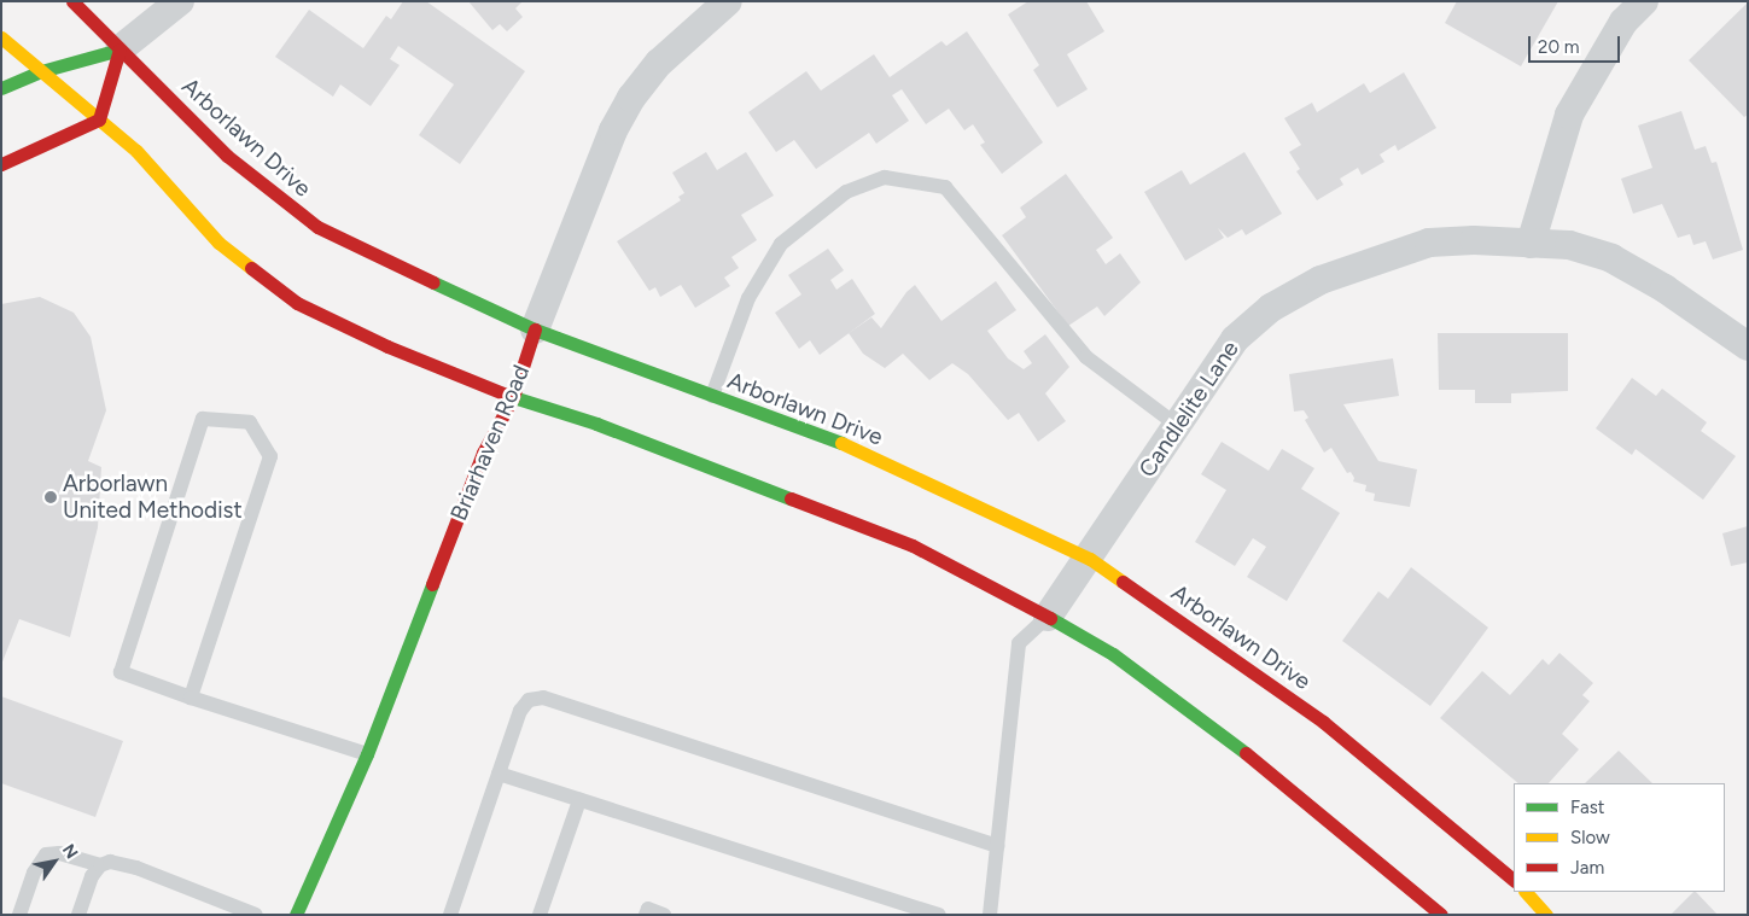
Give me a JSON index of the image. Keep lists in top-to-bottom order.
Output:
{
  "streets": {
    "main road": ["Arborlawn Drive", "Briarhaven Road"],
    "street": ["Candlelite Lane"]
  },
  "crossings": [
    ["Arborlawn Drive", "Candlelite Lane"],
    ["Arborlawn Drive", "Briarhaven Road"]
  ],
  "places": ["Arborlawn United Methodist"],
  "legend": ["Fast", "Slow", "Jam"],
  "scale_bar": "20 m",
  "north": "top right"
}
